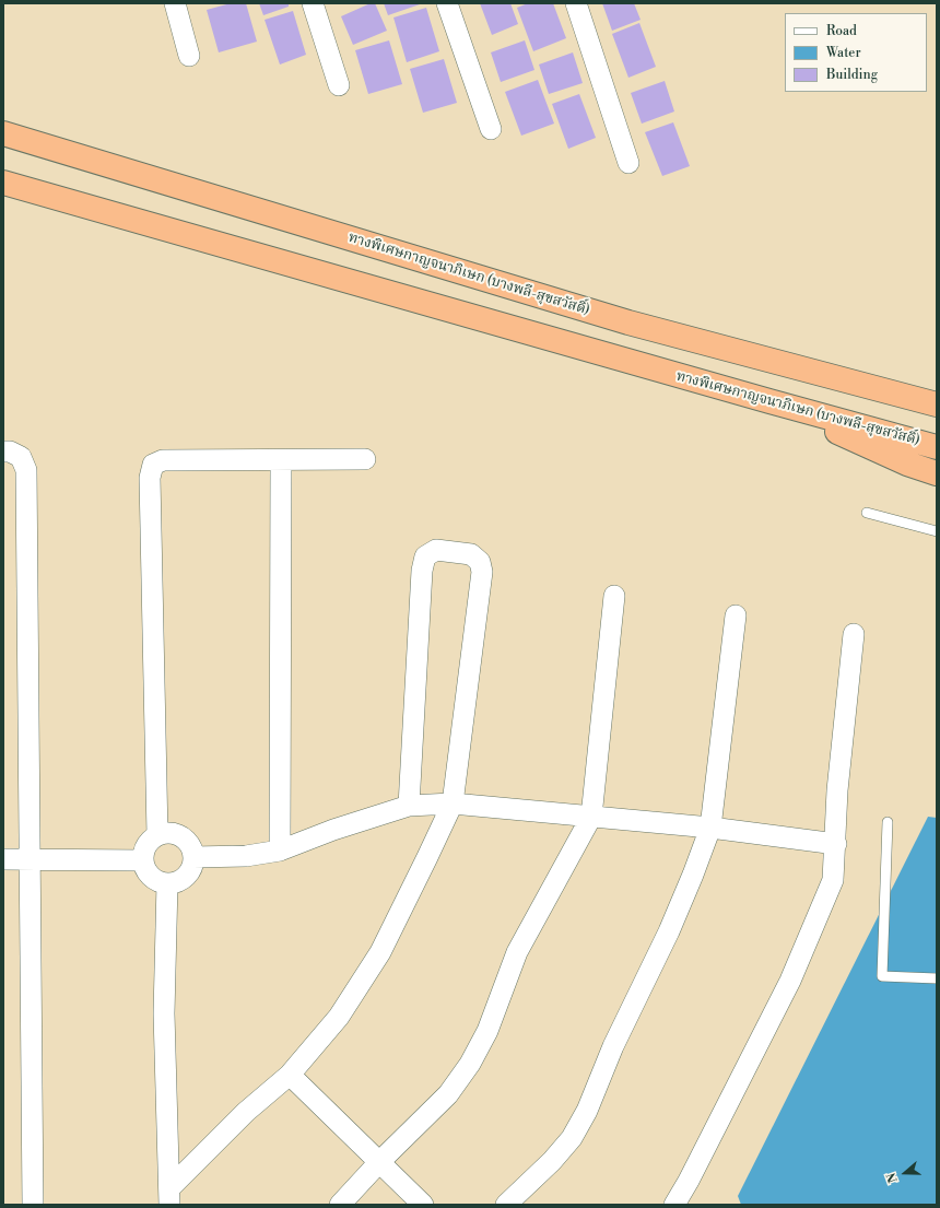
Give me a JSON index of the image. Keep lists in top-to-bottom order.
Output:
{
  "streets": {
    "highway": ["ทางพิเศษกาญจนาภิเษก (บางพลี-สุขสวัสดิ์)"]
  },
  "legend": ["Road", "Water", "Building"],
  "north": "left"
}
